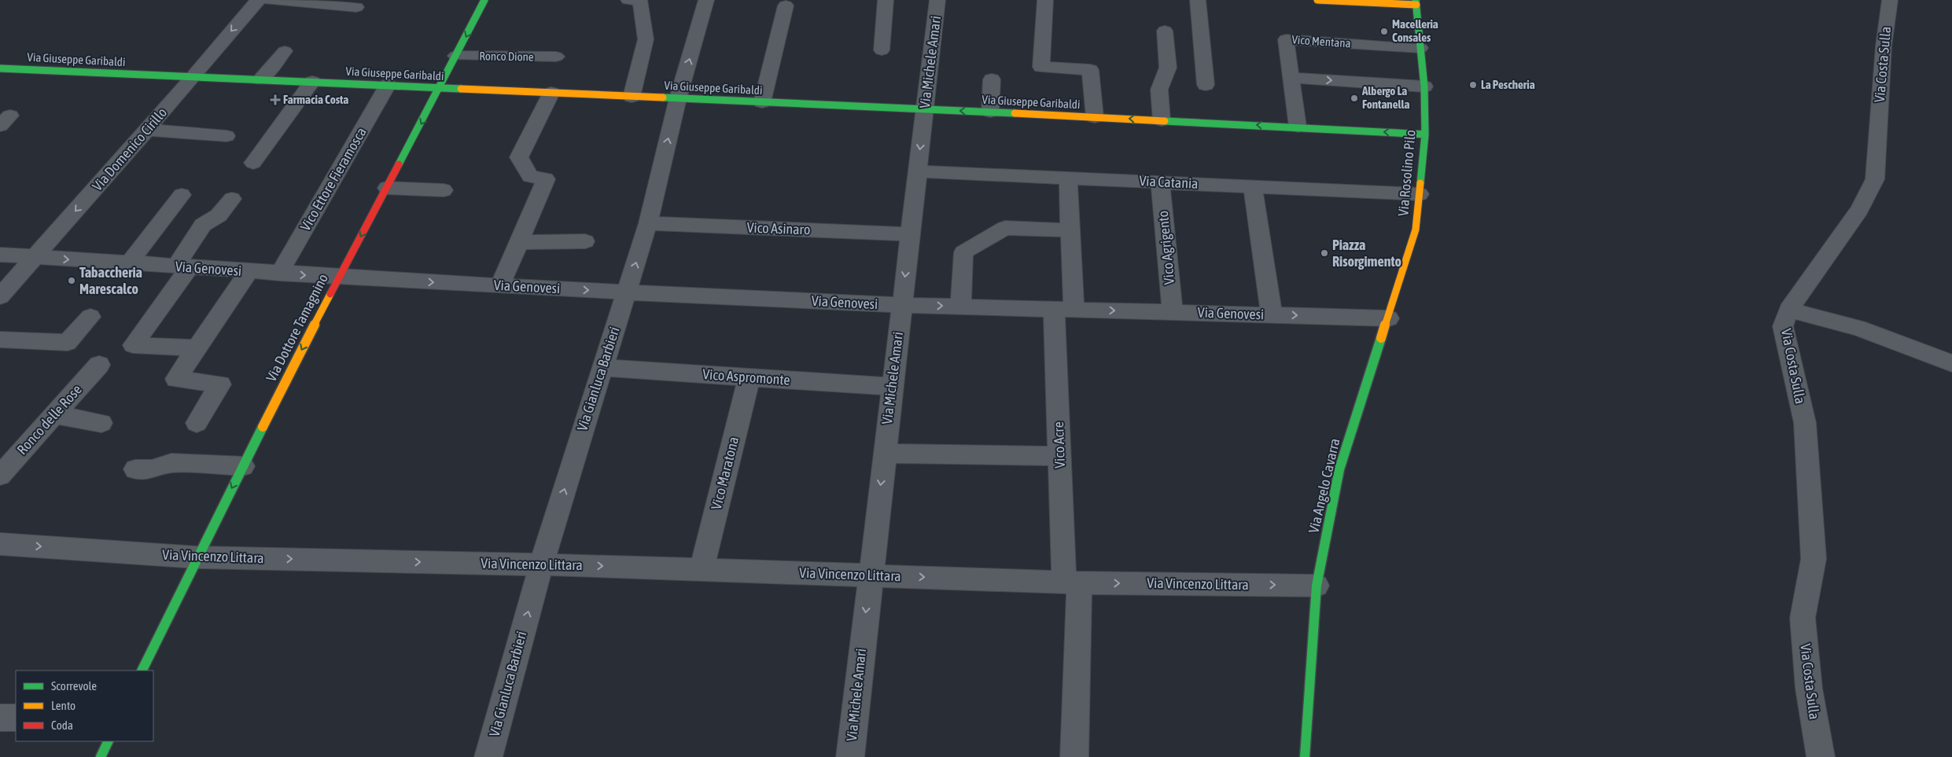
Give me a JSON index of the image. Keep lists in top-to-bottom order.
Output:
{
  "streets": {
    "street": [
      "Vico Mentana",
      "Ronco Dione",
      "Via Giuseppe Garibaldi",
      "Via Michele Amari",
      "Via Costa Sulla",
      "Via Domenico Cirillo",
      "Via Rosolino Pilo",
      "Vico Ettore Fieramosca",
      "Via Catania",
      "Vico Asinaro",
      "Vico Agrigento",
      "Via Genovesi",
      "Via Dottore Tamagnino",
      "Vico Aspromonte",
      "Via Gianluca Barbieri",
      "Ronco delle Rose",
      "Vico Acre",
      "Vico Maratona",
      "Via Angelo Cavarra",
      "Via Vincenzo Littara"
    ]
  },
  "crossings": [
    ["Vico Mentana", "Via Giuseppe Garibaldi"],
    ["Vico Mentana", "Via Rosolino Pilo"],
    ["Ronco Dione", "Via Dottore Tamagnino"],
    ["Via Giuseppe Garibaldi", "Via Michele Amari"],
    ["Via Giuseppe Garibaldi", "Via Domenico Cirillo"],
    ["Via Giuseppe Garibaldi", "Via Rosolino Pilo"],
    ["Via Giuseppe Garibaldi", "Vico Ettore Fieramosca"],
    ["Via Giuseppe Garibaldi", "Via Dottore Tamagnino"],
    ["Via Giuseppe Garibaldi", "Via Gianluca Barbieri"],
    ["Via Michele Amari", "Via Catania"],
    ["Via Michele Amari", "Vico Asinaro"],
    ["Via Michele Amari", "Via Genovesi"],
    ["Via Michele Amari", "Vico Aspromonte"],
    ["Via Michele Amari", "Via Vincenzo Littara"],
    ["Via Domenico Cirillo", "Via Genovesi"],
    ["Via Rosolino Pilo", "Via Catania"],
    ["Via Rosolino Pilo", "Via Angelo Cavarra"],
    ["Vico Ettore Fieramosca", "Via Genovesi"],
    ["Via Catania", "Vico Agrigento"],
    ["Via Catania", "Vico Acre"],
    ["Vico Asinaro", "Via Gianluca Barbieri"],
    ["Vico Agrigento", "Via Genovesi"],
    ["Via Genovesi", "Via Dottore Tamagnino"],
    ["Via Genovesi", "Via Gianluca Barbieri"],
    ["Via Genovesi", "Vico Acre"],
    ["Via Genovesi", "Via Angelo Cavarra"],
    ["Via Dottore Tamagnino", "Via Vincenzo Littara"],
    ["Vico Aspromonte", "Via Gianluca Barbieri"],
    ["Vico Aspromonte", "Vico Maratona"],
    ["Via Gianluca Barbieri", "Via Vincenzo Littara"],
    ["Vico Acre", "Via Vincenzo Littara"],
    ["Vico Maratona", "Via Vincenzo Littara"],
    ["Via Angelo Cavarra", "Via Vincenzo Littara"]
  ],
  "one_way": ["Via Michele Amari", "Via Dottore Tamagnino", "Via Gianluca Barbieri"],
  "places": {
    "other": [
      "Macelleria Consales",
      "La Pescheria",
      "Albergo La Fontanella",
      "Piazza Risorgimento",
      "Tabaccheria Marescalco"
    ],
    "health": ["Farmacia Costa"]
  },
  "legend": ["Scorrevole", "Lento", "Coda"]
}
